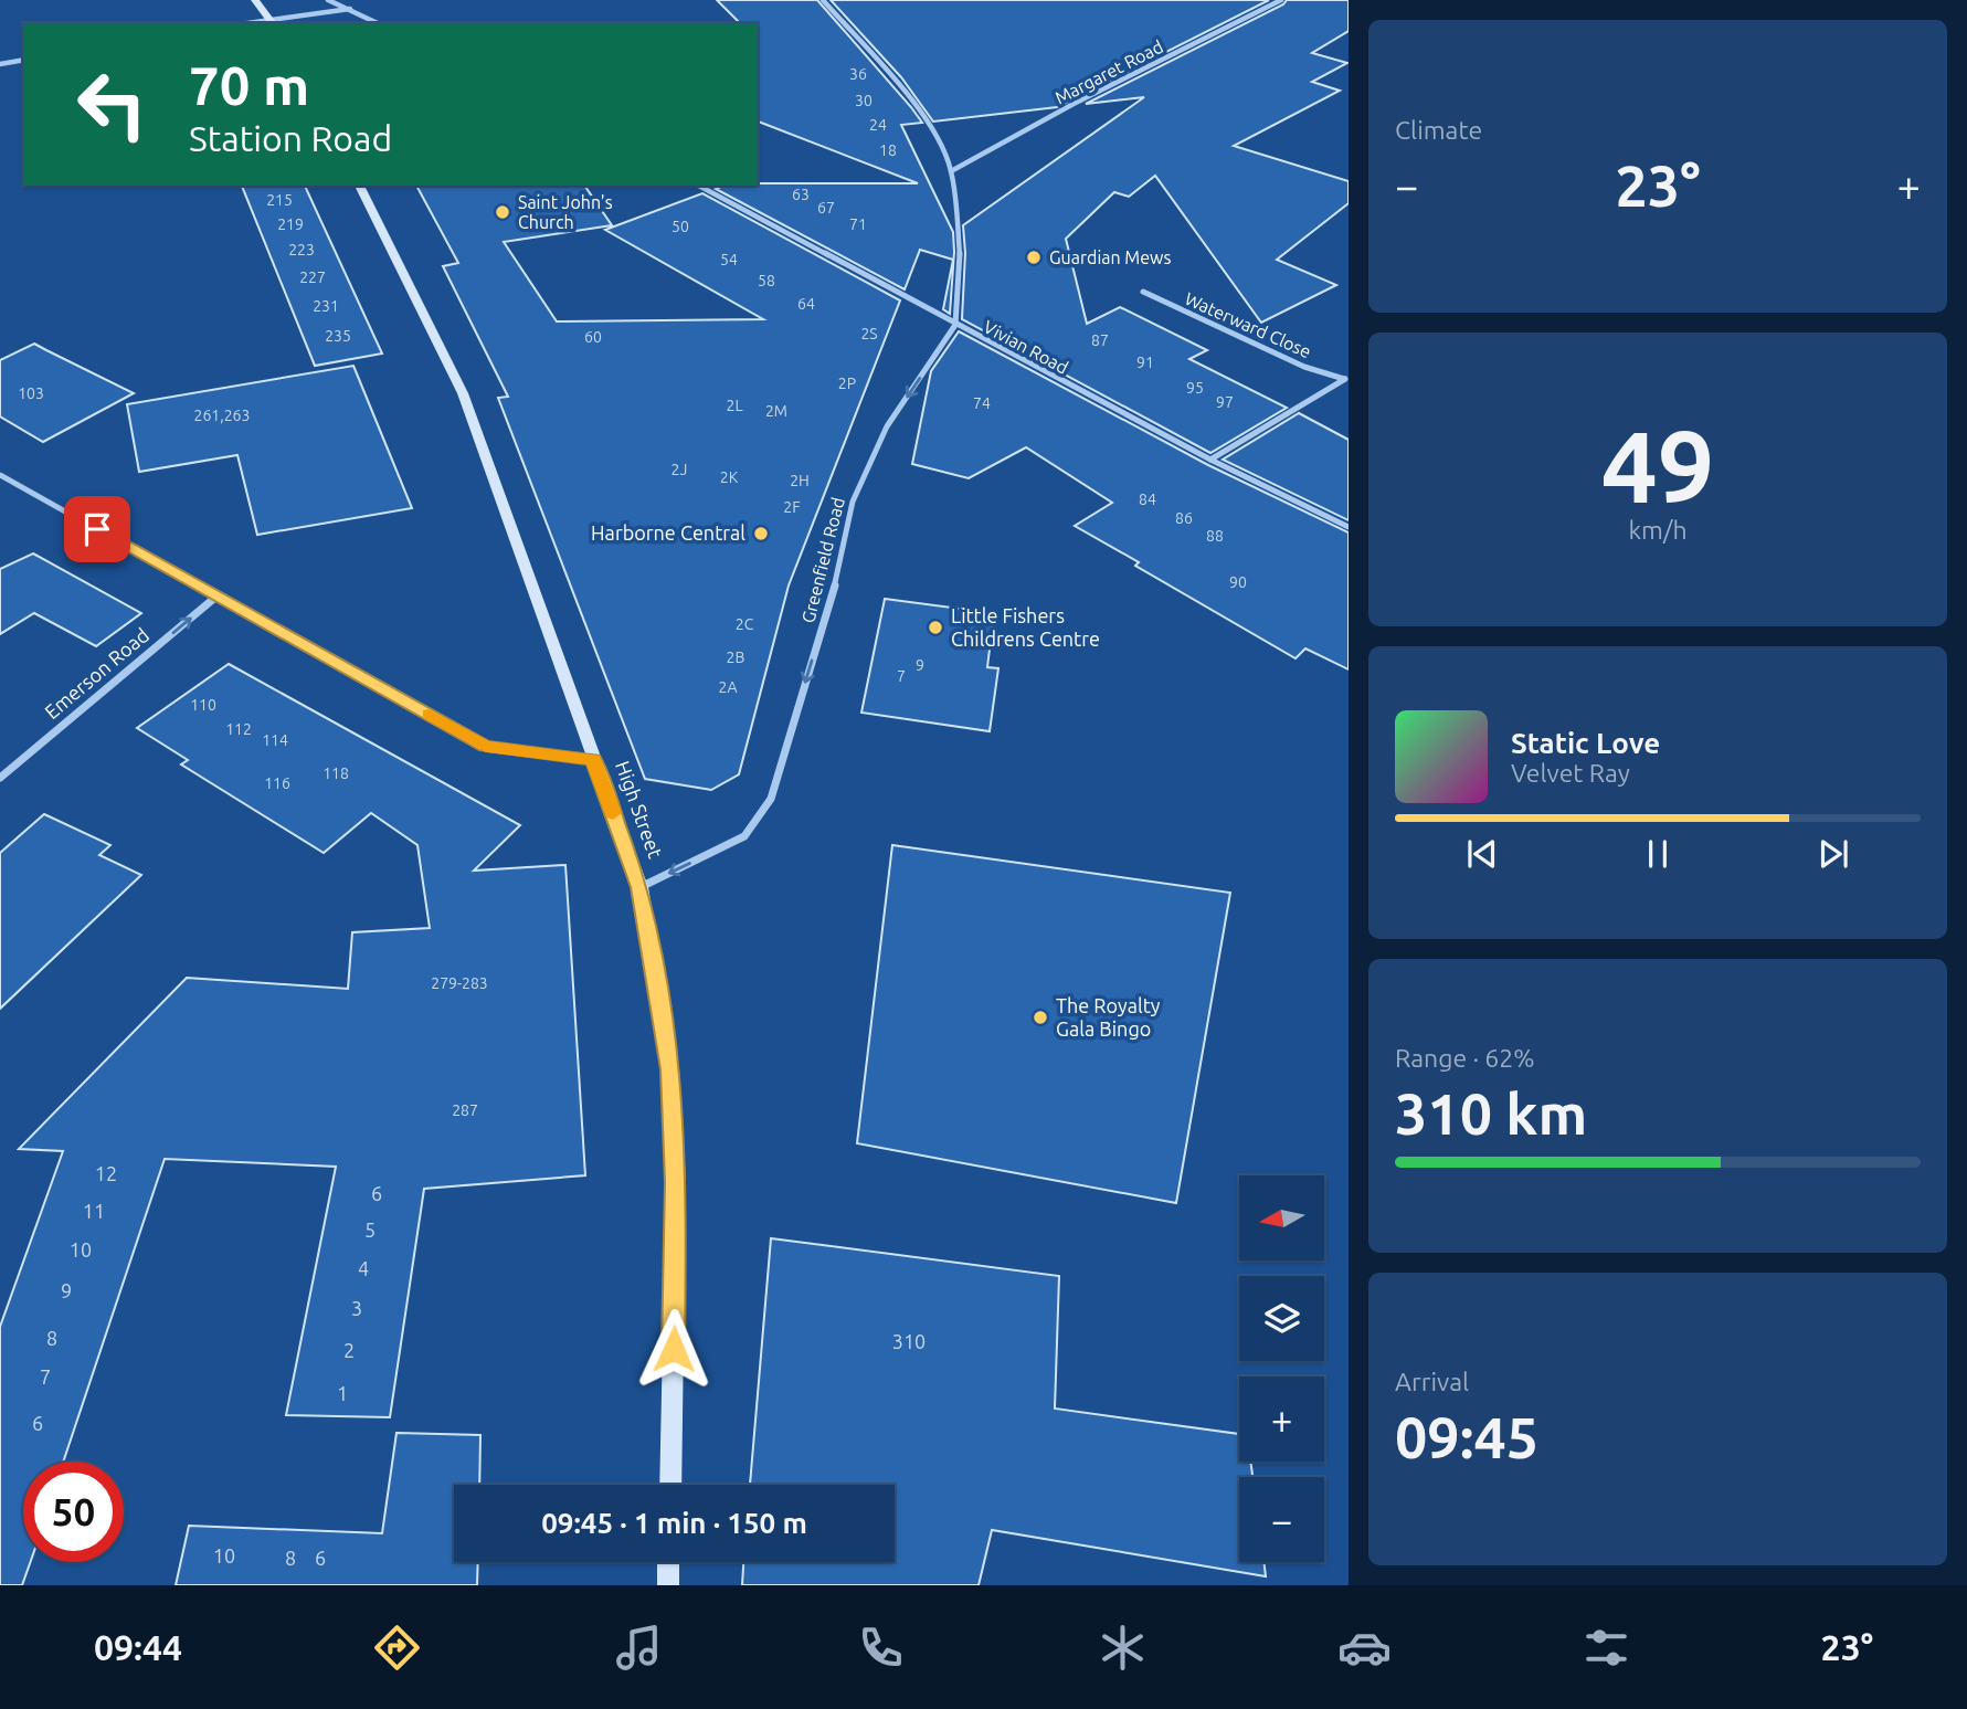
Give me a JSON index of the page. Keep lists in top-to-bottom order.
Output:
{
  "streets": {
    "main road": ["High Street"],
    "street": [
      "Margaret Road",
      "Waterward Close",
      "Vivian Road",
      "Greenfield Road",
      "Emerson Road"
    ]
  },
  "crossings": [
    ["Margaret Road", "Greenfield Road"],
    ["Waterward Close", "Vivian Road"],
    ["Vivian Road", "Greenfield Road"],
    ["Greenfield Road", "High Street"]
  ],
  "one_way": ["Greenfield Road", "Emerson Road"],
  "places": [
    "Saint John's Church",
    "Guardian Mews",
    "Harborne Central",
    "Little Fishers Childrens Centre",
    "The Royalty Gala Bingo"
  ],
  "house_numbers": [
    "36",
    "30",
    "24",
    "18",
    "63",
    "215",
    "67",
    "219",
    "71",
    "50",
    "223",
    "54",
    "227",
    "58",
    "64",
    "231",
    "2S",
    "235",
    "60",
    "87",
    "91",
    "2P",
    "95",
    "103",
    "97",
    "74",
    "2L",
    "2M",
    "261,263",
    "2J",
    "2K",
    "2H",
    "84",
    "2F",
    "86",
    "88",
    "90",
    "2C",
    "2B",
    "9",
    "7",
    "2A",
    "110",
    "112",
    "114",
    "118",
    "116",
    "279-283",
    "287",
    "12",
    "6",
    "11",
    "5",
    "10",
    "4",
    "9",
    "3",
    "8",
    "310",
    "2",
    "7",
    "1",
    "6",
    "10",
    "8",
    "6"
  ],
  "north": "left",
  "page": {
    "tile": [
      "Climate",
      ["49", "km/h"],
      ["Range · 62%", "310 km"],
      ["Arrival", "09:45"]
    ],
    "turn": ["70 m", "Station Road"],
    "heat": ["−", "23°", "+"],
    "song": ["Static Love", "Velvet Ray"],
    "map_buttons": ["+", "−"],
    "limit": "50",
    "trip": "09:45 · 1 min · 150 m",
    "tabs": ["09:44", "23°"]
  }
}
